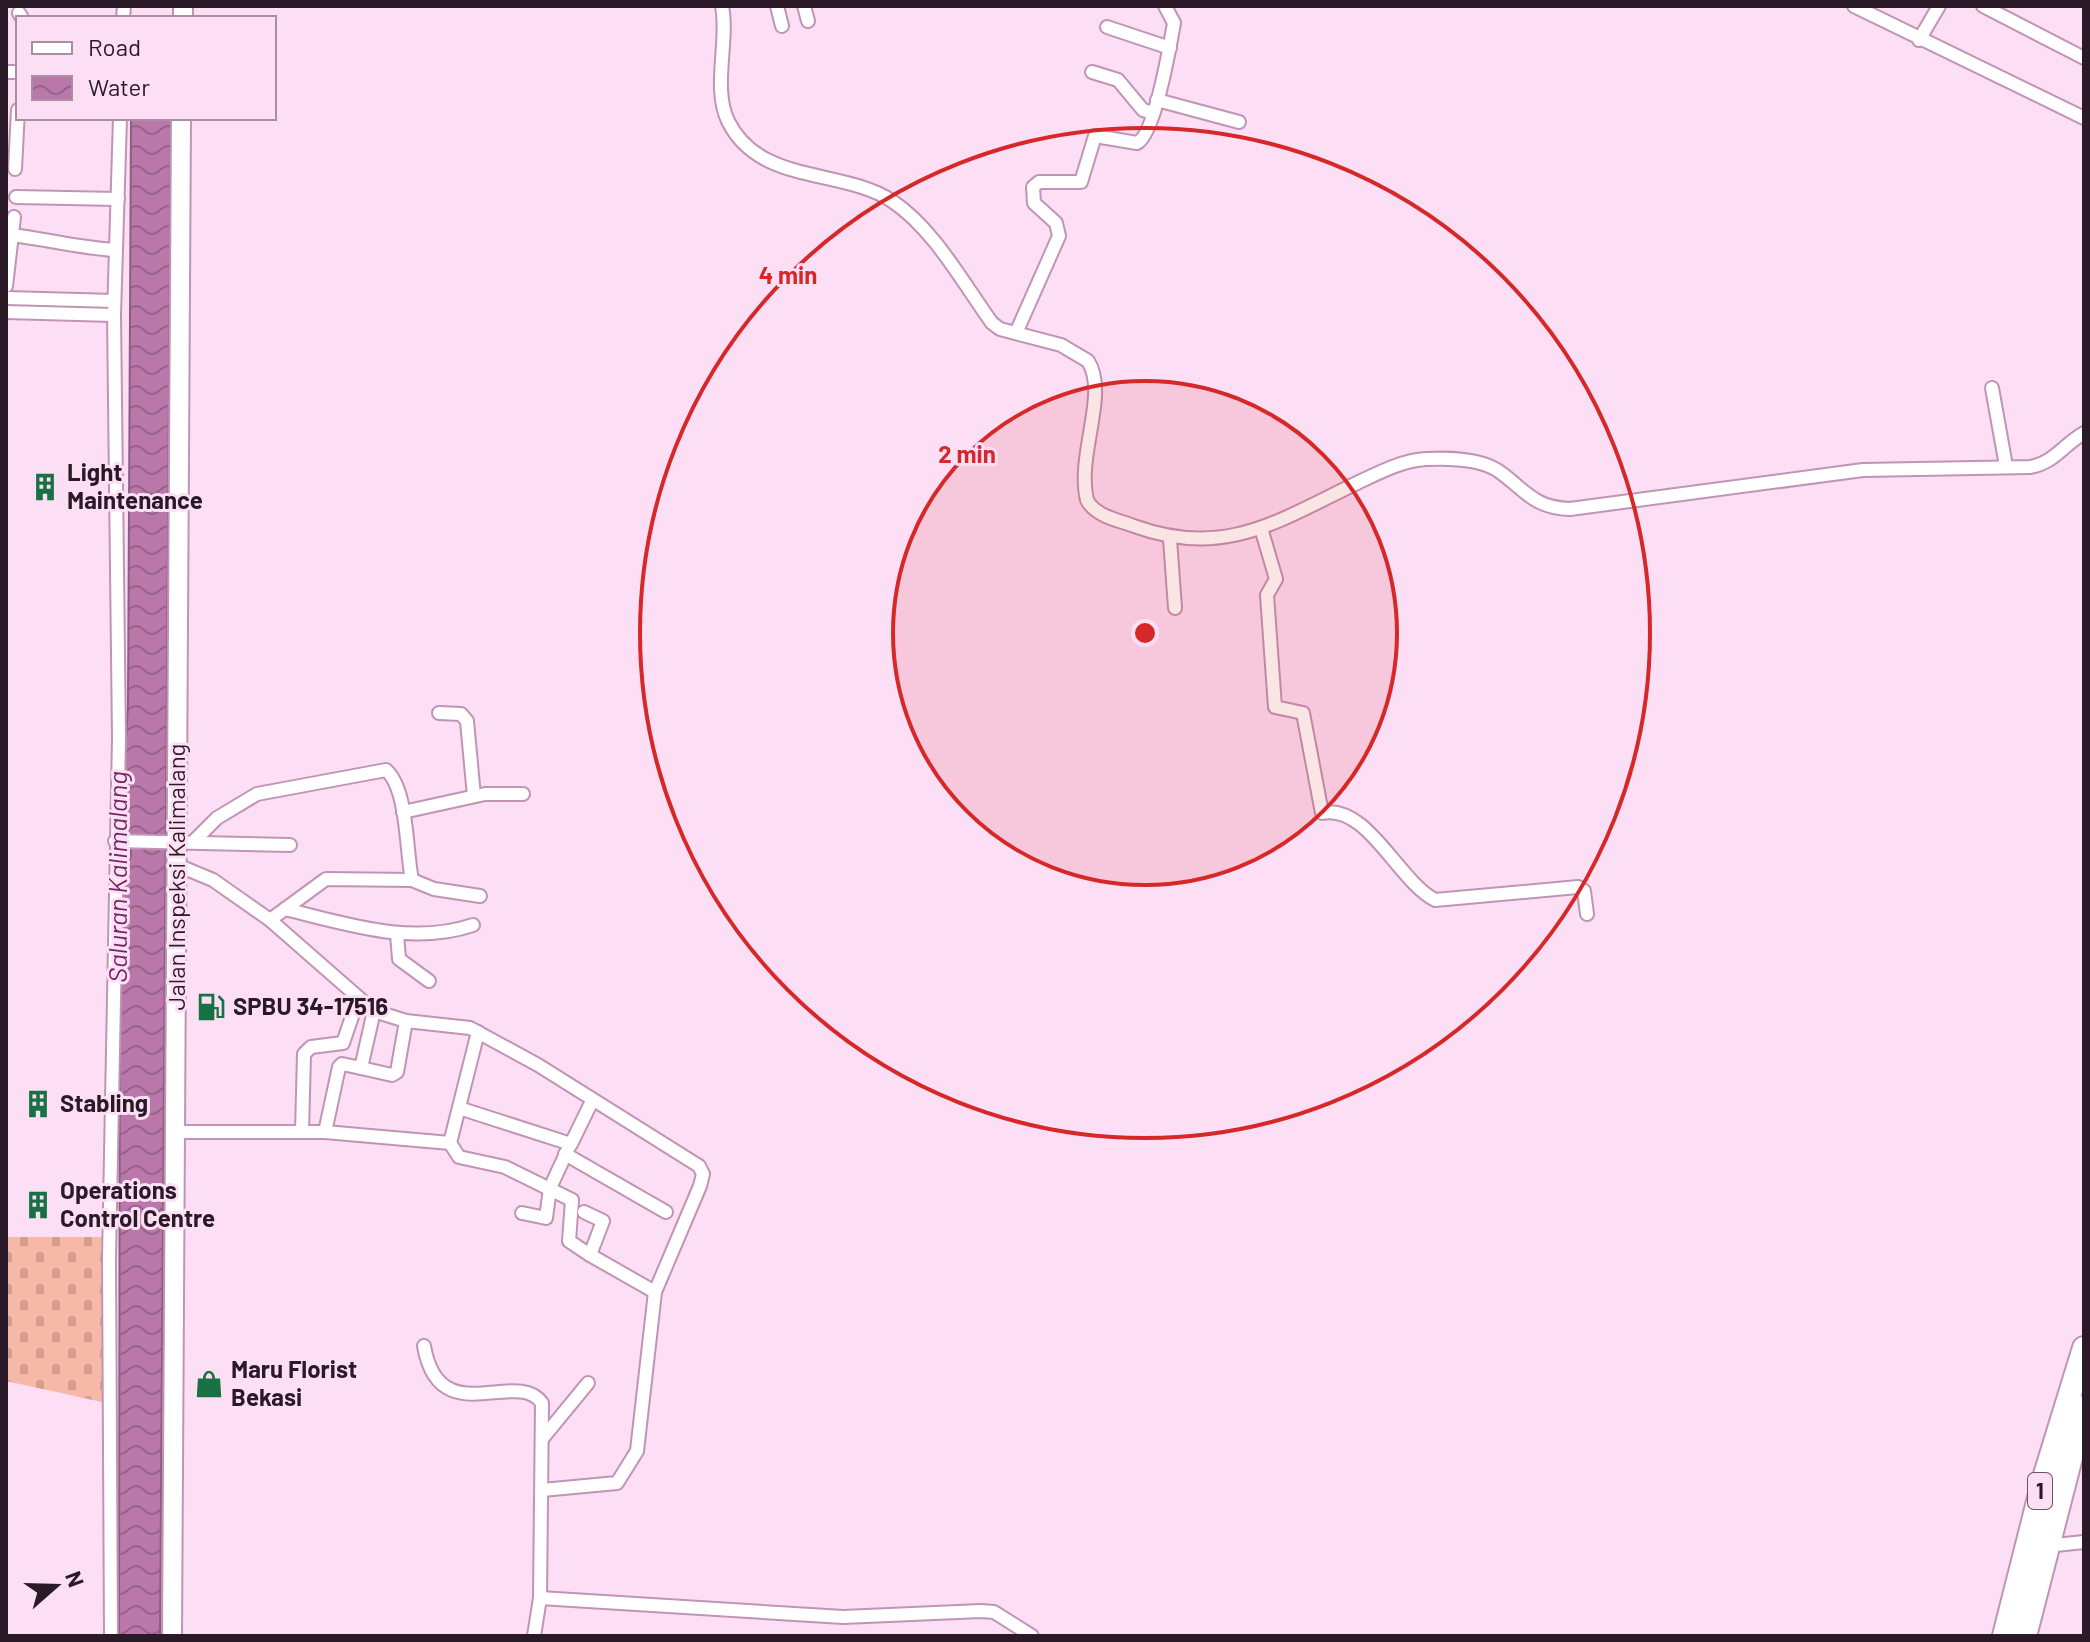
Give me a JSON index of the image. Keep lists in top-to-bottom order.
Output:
{
  "streets": {
    "highway": ["1"],
    "main road": ["Jalan Inspeksi Kalimalang"]
  },
  "water": ["Saluran Kalimalang"],
  "places": {
    "building": ["Light Maintenance", "Stabling", "Operations Control Centre"],
    "fuel station": ["SPBU 34-17516"],
    "shop": ["Maru Florist Bekasi"]
  },
  "legend": ["Road", "Water"],
  "north": "right",
  "rings": ["4 min", "2 min"]
}
